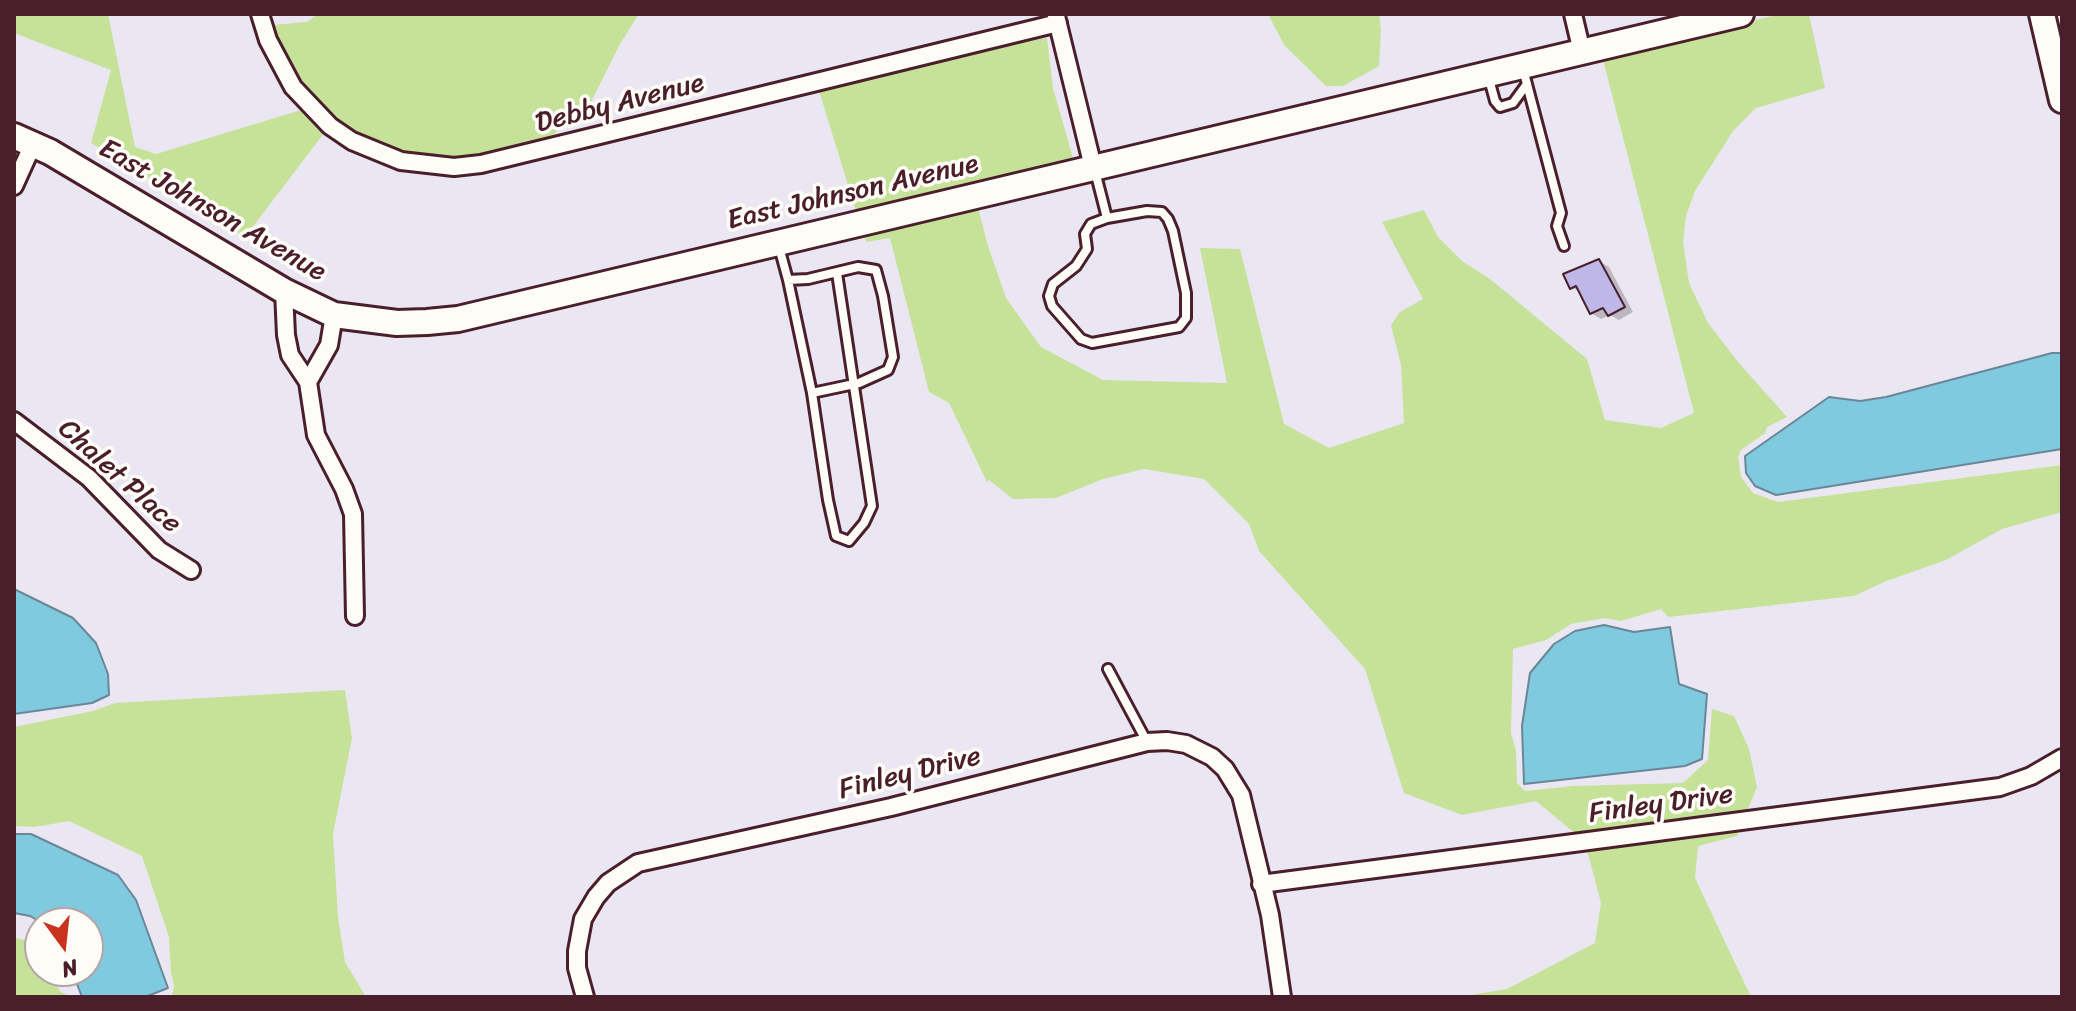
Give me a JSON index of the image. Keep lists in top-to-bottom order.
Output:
{
  "streets": {
    "main road": ["East Johnson Avenue"],
    "street": ["Debby Avenue", "Chalet Place", "Finley Drive"]
  },
  "north": "bottom"
}
